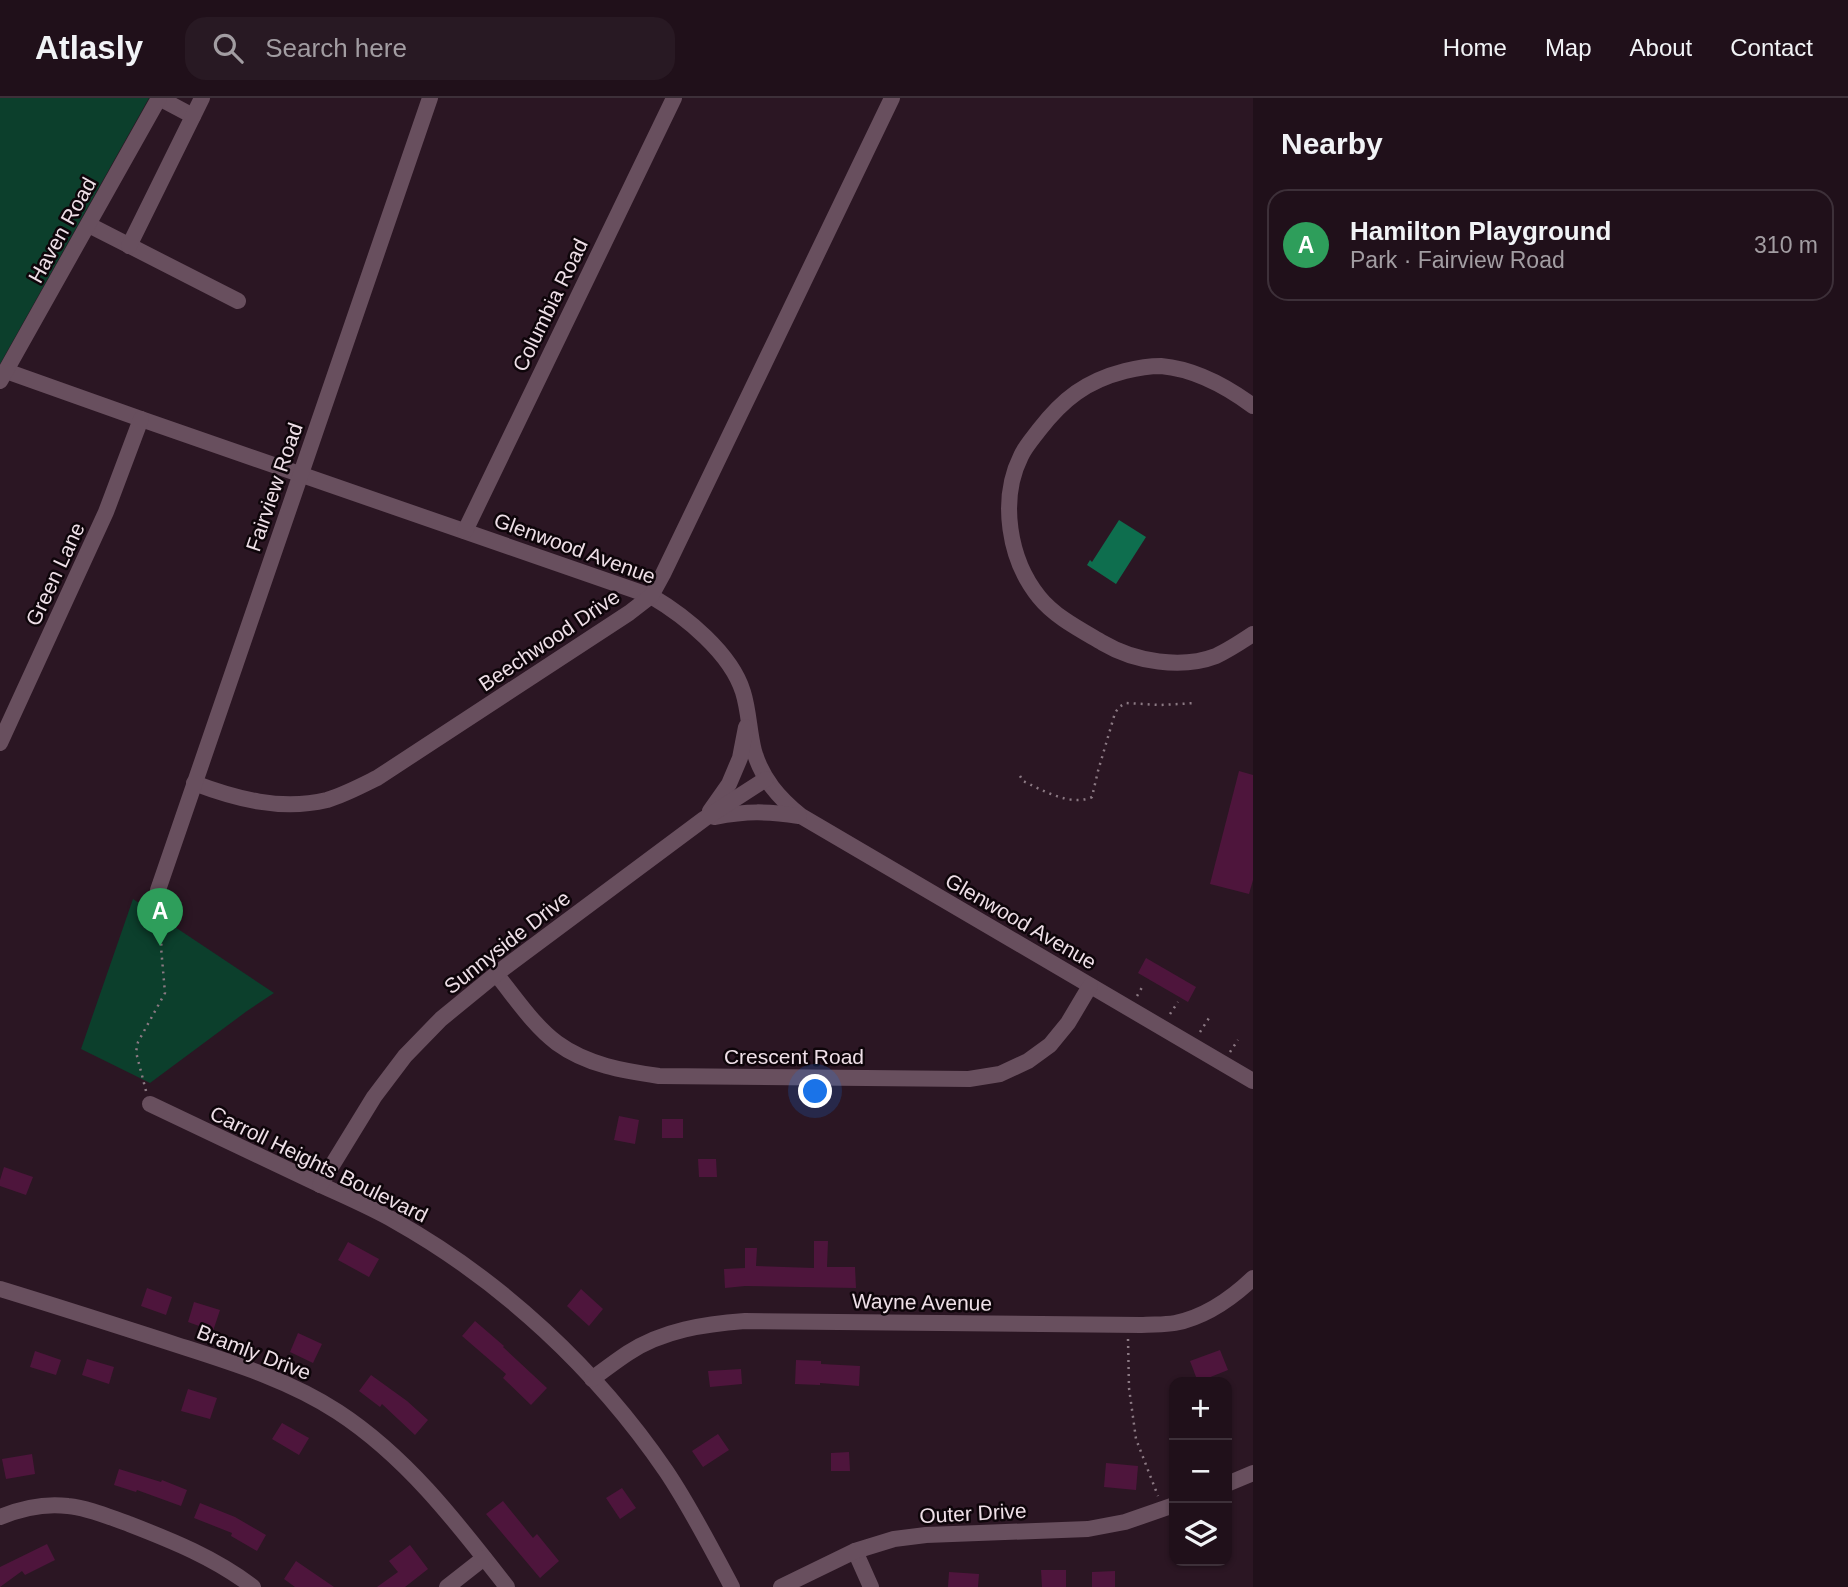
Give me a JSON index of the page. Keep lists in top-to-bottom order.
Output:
{
  "streets": {
    "street": [
      "Haven Road",
      "Columbia Road",
      "Fairview Road",
      "Glenwood Avenue",
      "Green Lane",
      "Beechwood Drive",
      "Sunnyside Drive",
      "Crescent Road",
      "Carroll Heights Boulevard",
      "Wayne Avenue",
      "Bramly Drive",
      "Outer Drive"
    ]
  },
  "crossings": [
    ["Haven Road", "Glenwood Avenue"],
    ["Columbia Road", "Glenwood Avenue"],
    ["Fairview Road", "Glenwood Avenue"],
    ["Fairview Road", "Beechwood Drive"],
    ["Glenwood Avenue", "Green Lane"],
    ["Glenwood Avenue", "Beechwood Drive"],
    ["Glenwood Avenue", "Sunnyside Drive"],
    ["Glenwood Avenue", "Crescent Road"],
    ["Sunnyside Drive", "Crescent Road"],
    ["Sunnyside Drive", "Carroll Heights Boulevard"],
    ["Carroll Heights Boulevard", "Wayne Avenue"]
  ],
  "page": {
    "header": "Atlasly",
    "search": "Search here",
    "nav": [
      "Home",
      "Map",
      "About",
      "Contact"
    ],
    "heading": "Nearby",
    "list": [
      {
        "mark": "A",
        "name": "Hamilton Playground",
        "note": "Park · Fairview Road",
        "value": "310 m"
      }
    ],
    "pins": "A",
    "map_buttons": ["+", "−"]
  }
}
